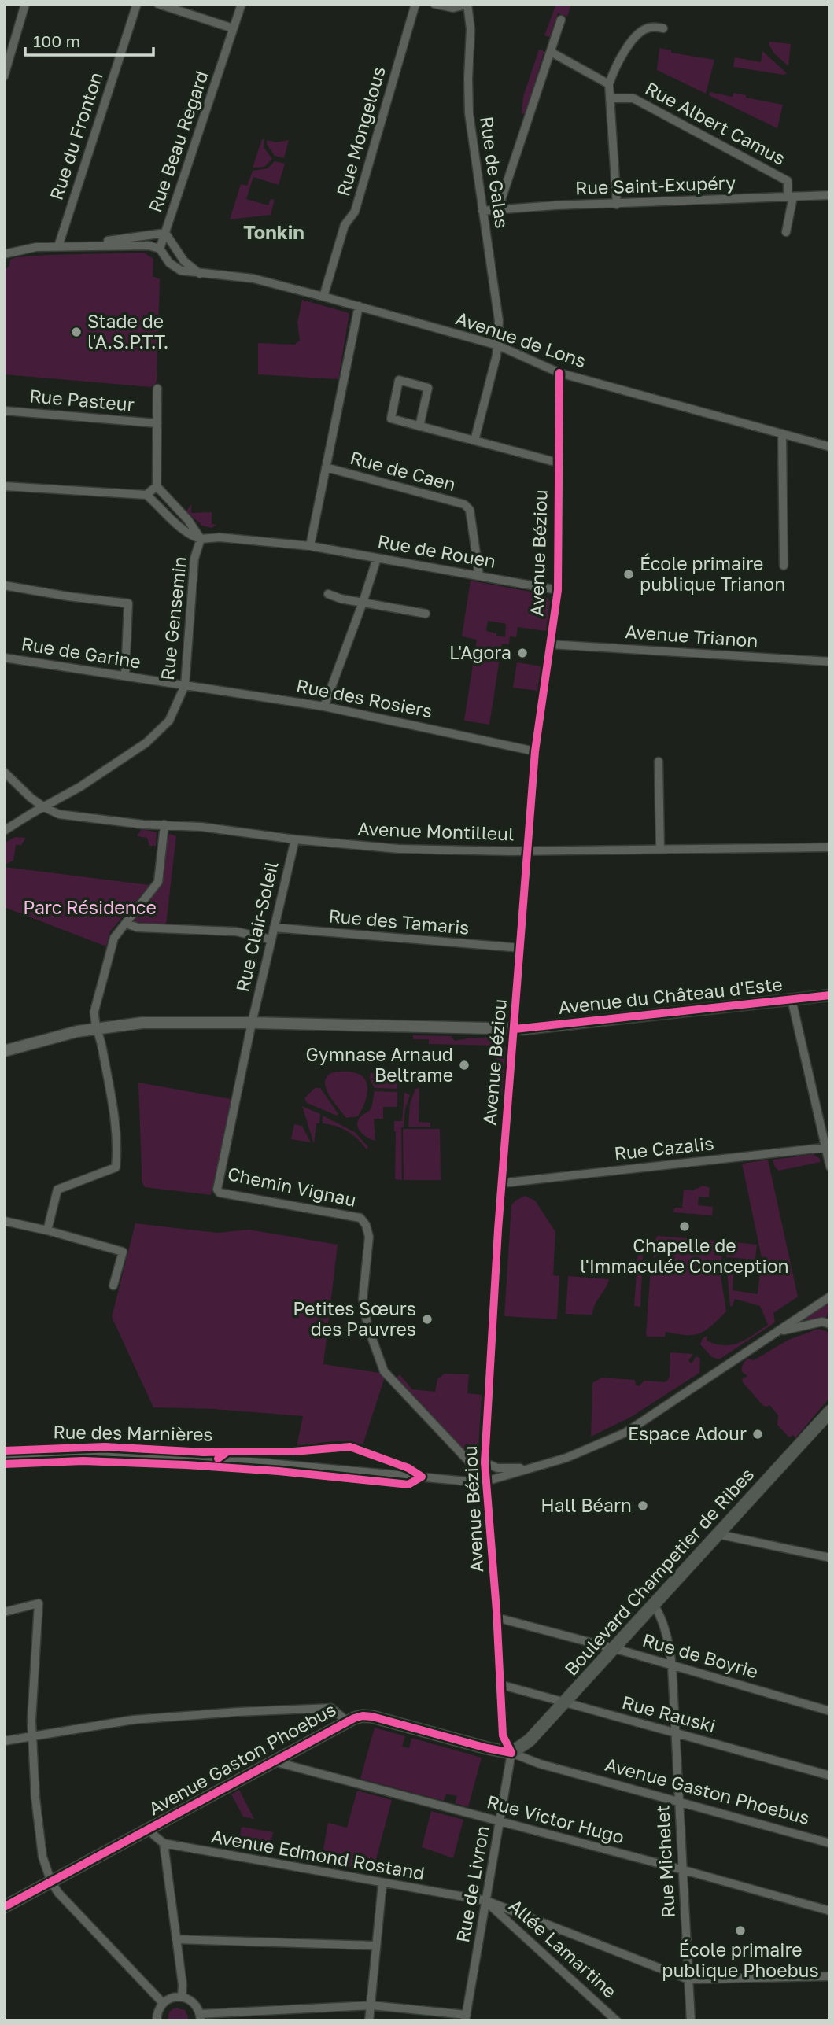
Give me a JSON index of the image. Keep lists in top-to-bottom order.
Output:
{
  "streets": {
    "main road": ["Boulevard Champetier de Ribes", "Avenue Gaston Phoebus"],
    "street": [
      "Rue Albert Camus",
      "Rue Mongelous",
      "Rue du Fronton",
      "Rue Beau Regard",
      "Rue de Galas",
      "Rue Saint-Exupéry",
      "Avenue de Lons",
      "Rue Pasteur",
      "Rue de Caen",
      "Rue de Rouen",
      "Avenue Béziou",
      "Rue Gensemin",
      "Avenue Trianon",
      "Rue de Garine",
      "Rue des Rosiers",
      "Avenue Montilleul",
      "Rue des Tamaris",
      "Rue Clair-Soleil",
      "Avenue du Château d'Este",
      "Rue Cazalis",
      "Chemin Vignau",
      "Rue des Marnières",
      "Rue de Boyrie",
      "Rue Rauski",
      "Rue Victor Hugo",
      "Avenue Edmond Rostand",
      "Rue Michelet",
      "Rue de Livron",
      "Allée Lamartine"
    ]
  },
  "crossings": [
    ["Rue Albert Camus", "Rue Saint-Exupéry"],
    ["Rue Mongelous", "Avenue de Lons"],
    ["Rue Beau Regard", "Avenue de Lons"],
    ["Rue de Galas", "Rue Saint-Exupéry"],
    ["Rue de Galas", "Avenue de Lons"],
    ["Avenue de Lons", "Avenue Béziou"],
    ["Rue de Caen", "Rue de Rouen"],
    ["Rue de Rouen", "Avenue Béziou"],
    ["Rue de Rouen", "Rue Gensemin"],
    ["Avenue Béziou", "Avenue Trianon"],
    ["Avenue Béziou", "Rue des Rosiers"],
    ["Avenue Béziou", "Avenue Montilleul"],
    ["Avenue Béziou", "Rue des Tamaris"],
    ["Avenue Béziou", "Avenue du Château d'Este"],
    ["Avenue Béziou", "Rue Cazalis"],
    ["Avenue Béziou", "Chemin Vignau"],
    ["Avenue Béziou", "Rue des Marnières"],
    ["Avenue Béziou", "Boulevard Champetier de Ribes"],
    ["Avenue Béziou", "Rue de Boyrie"],
    ["Avenue Béziou", "Rue Rauski"],
    ["Avenue Béziou", "Avenue Gaston Phoebus"],
    ["Avenue Béziou", "Rue de Livron"],
    ["Rue Gensemin", "Rue de Garine"],
    ["Rue Gensemin", "Rue des Rosiers"],
    ["Rue Gensemin", "Avenue Montilleul"],
    ["Rue de Garine", "Rue des Rosiers"],
    ["Avenue Montilleul", "Rue Clair-Soleil"],
    ["Rue des Tamaris", "Rue Clair-Soleil"],
    ["Rue Clair-Soleil", "Avenue du Château d'Este"],
    ["Rue Clair-Soleil", "Chemin Vignau"],
    ["Avenue du Château d'Este", "Chemin Vignau"],
    ["Chemin Vignau", "Rue des Marnières"],
    ["Boulevard Champetier de Ribes", "Rue de Boyrie"],
    ["Boulevard Champetier de Ribes", "Rue Rauski"],
    ["Boulevard Champetier de Ribes", "Avenue Gaston Phoebus"],
    ["Boulevard Champetier de Ribes", "Rue Michelet"],
    ["Boulevard Champetier de Ribes", "Rue de Livron"],
    ["Rue de Boyrie", "Rue Michelet"],
    ["Rue Rauski", "Rue Michelet"],
    ["Avenue Gaston Phoebus", "Rue Victor Hugo"],
    ["Avenue Gaston Phoebus", "Rue Michelet"],
    ["Avenue Gaston Phoebus", "Rue de Livron"],
    ["Rue Victor Hugo", "Rue Michelet"],
    ["Rue Victor Hugo", "Rue de Livron"],
    ["Avenue Edmond Rostand", "Rue Michelet"],
    ["Avenue Edmond Rostand", "Rue de Livron"],
    ["Avenue Edmond Rostand", "Allée Lamartine"],
    ["Rue de Livron", "Allée Lamartine"]
  ],
  "districts": ["Tonkin"],
  "parks": ["Parc Résidence"],
  "places": [
    "Stade de l'A.S.P.T.T.",
    "École primaire publique Trianon",
    "L'Agora",
    "Gymnase Arnaud Beltrame",
    "Chapelle de l'Immaculée Conception",
    "Petites Sœurs des Pauvres",
    "Espace Adour",
    "Hall Béarn",
    "École primaire publique Phoebus"
  ],
  "scale_bar": "100 m"
}
